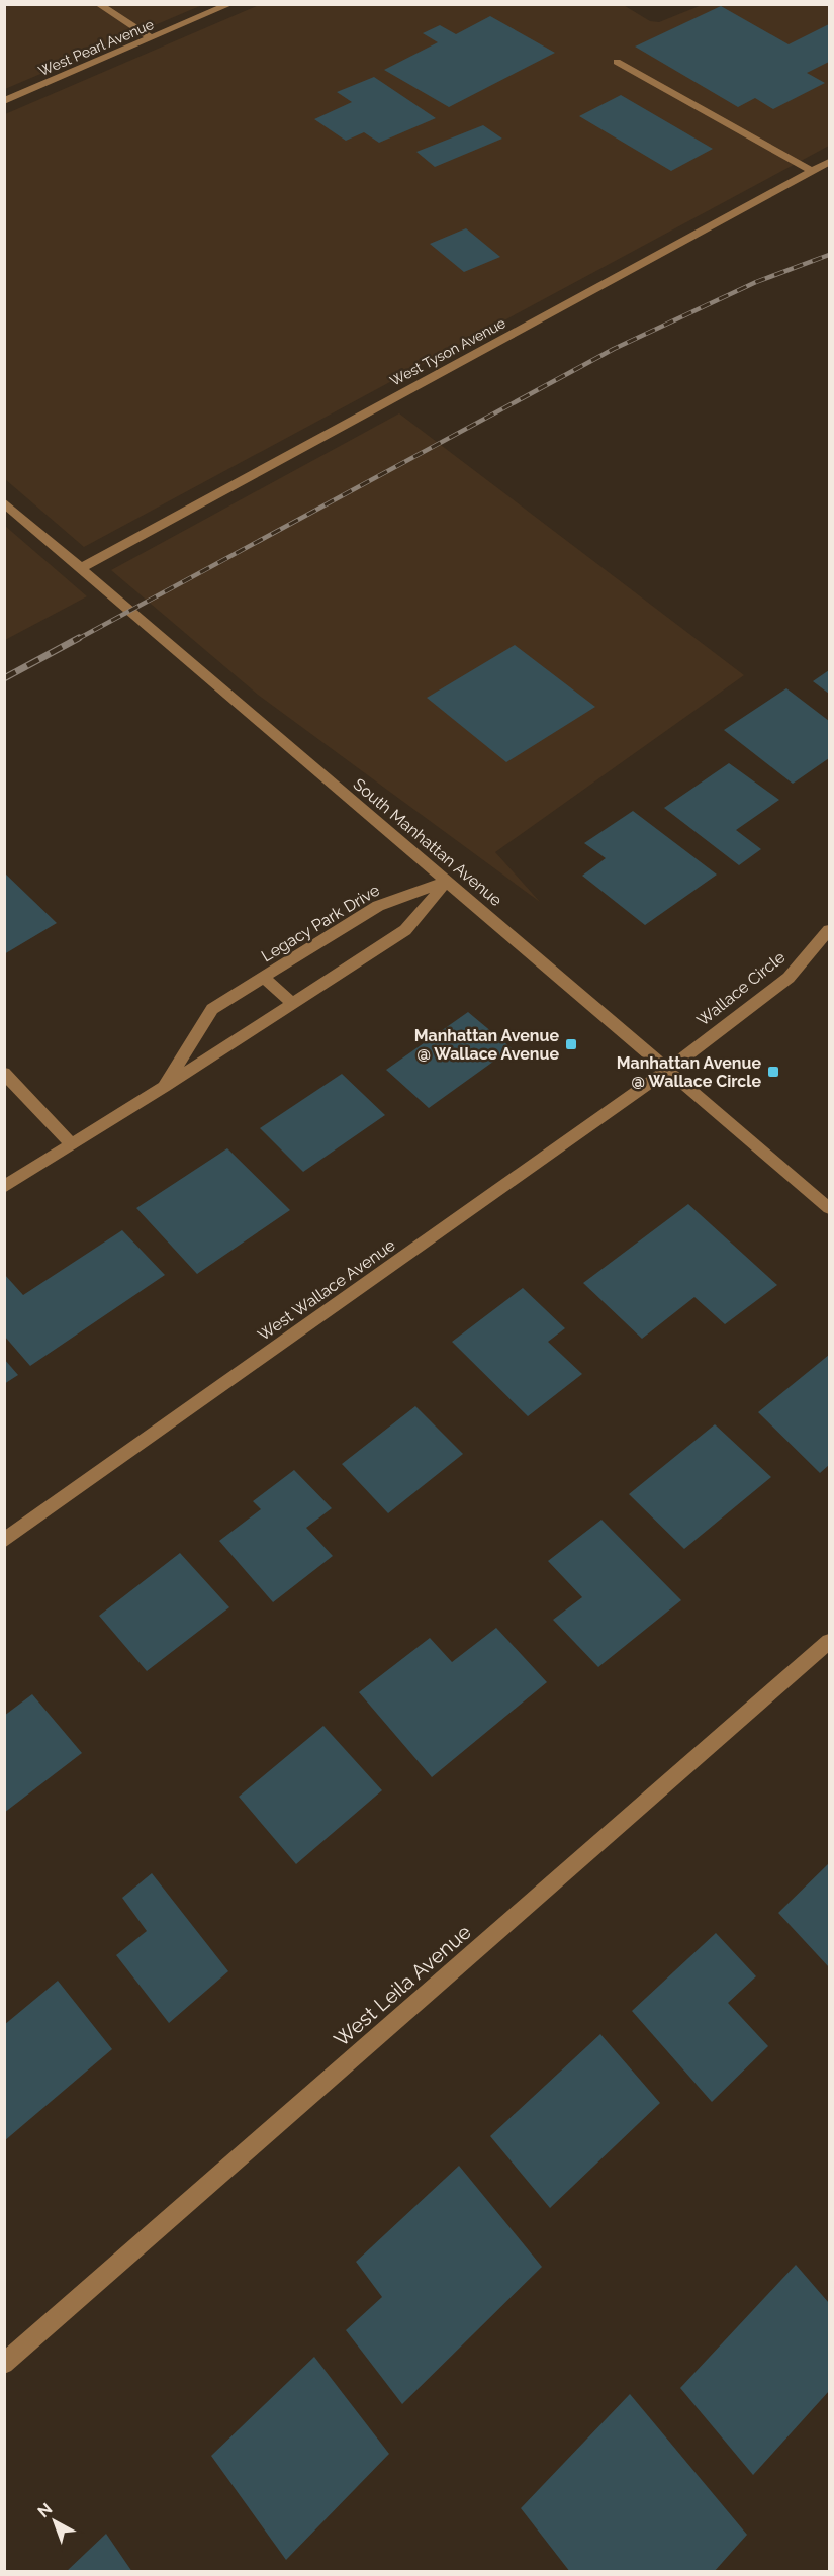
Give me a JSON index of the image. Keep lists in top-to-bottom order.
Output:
{
  "streets": {
    "street": [
      "West Pearl Avenue",
      "West Tyson Avenue",
      "South Manhattan Avenue",
      "Legacy Park Drive",
      "Wallace Circle",
      "West Wallace Avenue",
      "West Leila Avenue"
    ]
  },
  "crossings": [
    ["West Tyson Avenue", "South Manhattan Avenue"],
    ["South Manhattan Avenue", "Legacy Park Drive"],
    ["South Manhattan Avenue", "Wallace Circle"],
    ["South Manhattan Avenue", "West Wallace Avenue"],
    ["Wallace Circle", "West Wallace Avenue"]
  ],
  "places": {
    "transit": ["Manhattan Avenue @ Wallace Avenue", "Manhattan Avenue @ Wallace Circle"]
  },
  "north": "top left"
}
